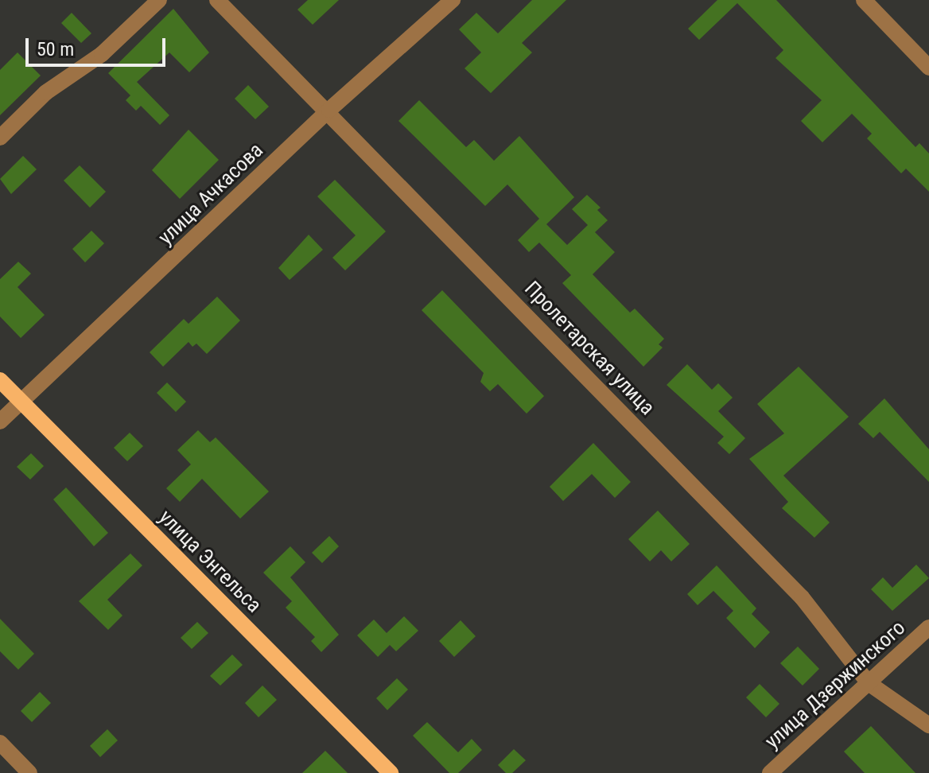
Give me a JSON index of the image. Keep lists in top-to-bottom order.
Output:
{
  "streets": {
    "main road": ["улица Энгельса"],
    "street": ["улица Ачкасова", "Пролетарская улица", "улица Дзержинского"]
  },
  "crossings": [
    ["улица Ачкасова", "Пролетарская улица"],
    ["улица Ачкасова", "улица Энгельса"],
    ["Пролетарская улица", "улица Дзержинского"]
  ],
  "scale_bar": "50 m"
}
